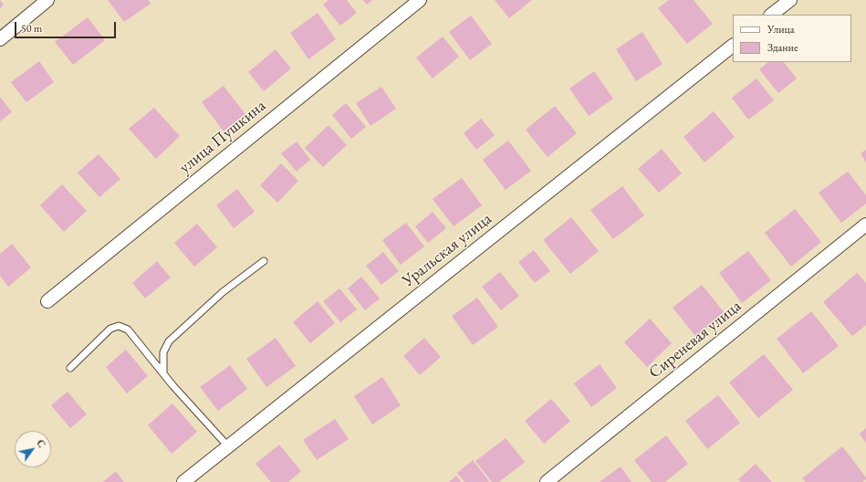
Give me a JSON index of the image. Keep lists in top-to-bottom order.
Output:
{
  "streets": {
    "street": ["улица Пушкина", "Уральская улица", "Сиреневая улица"]
  },
  "legend": ["Улица", "Здание"],
  "scale_bar": "50 m",
  "north": "top right"
}
